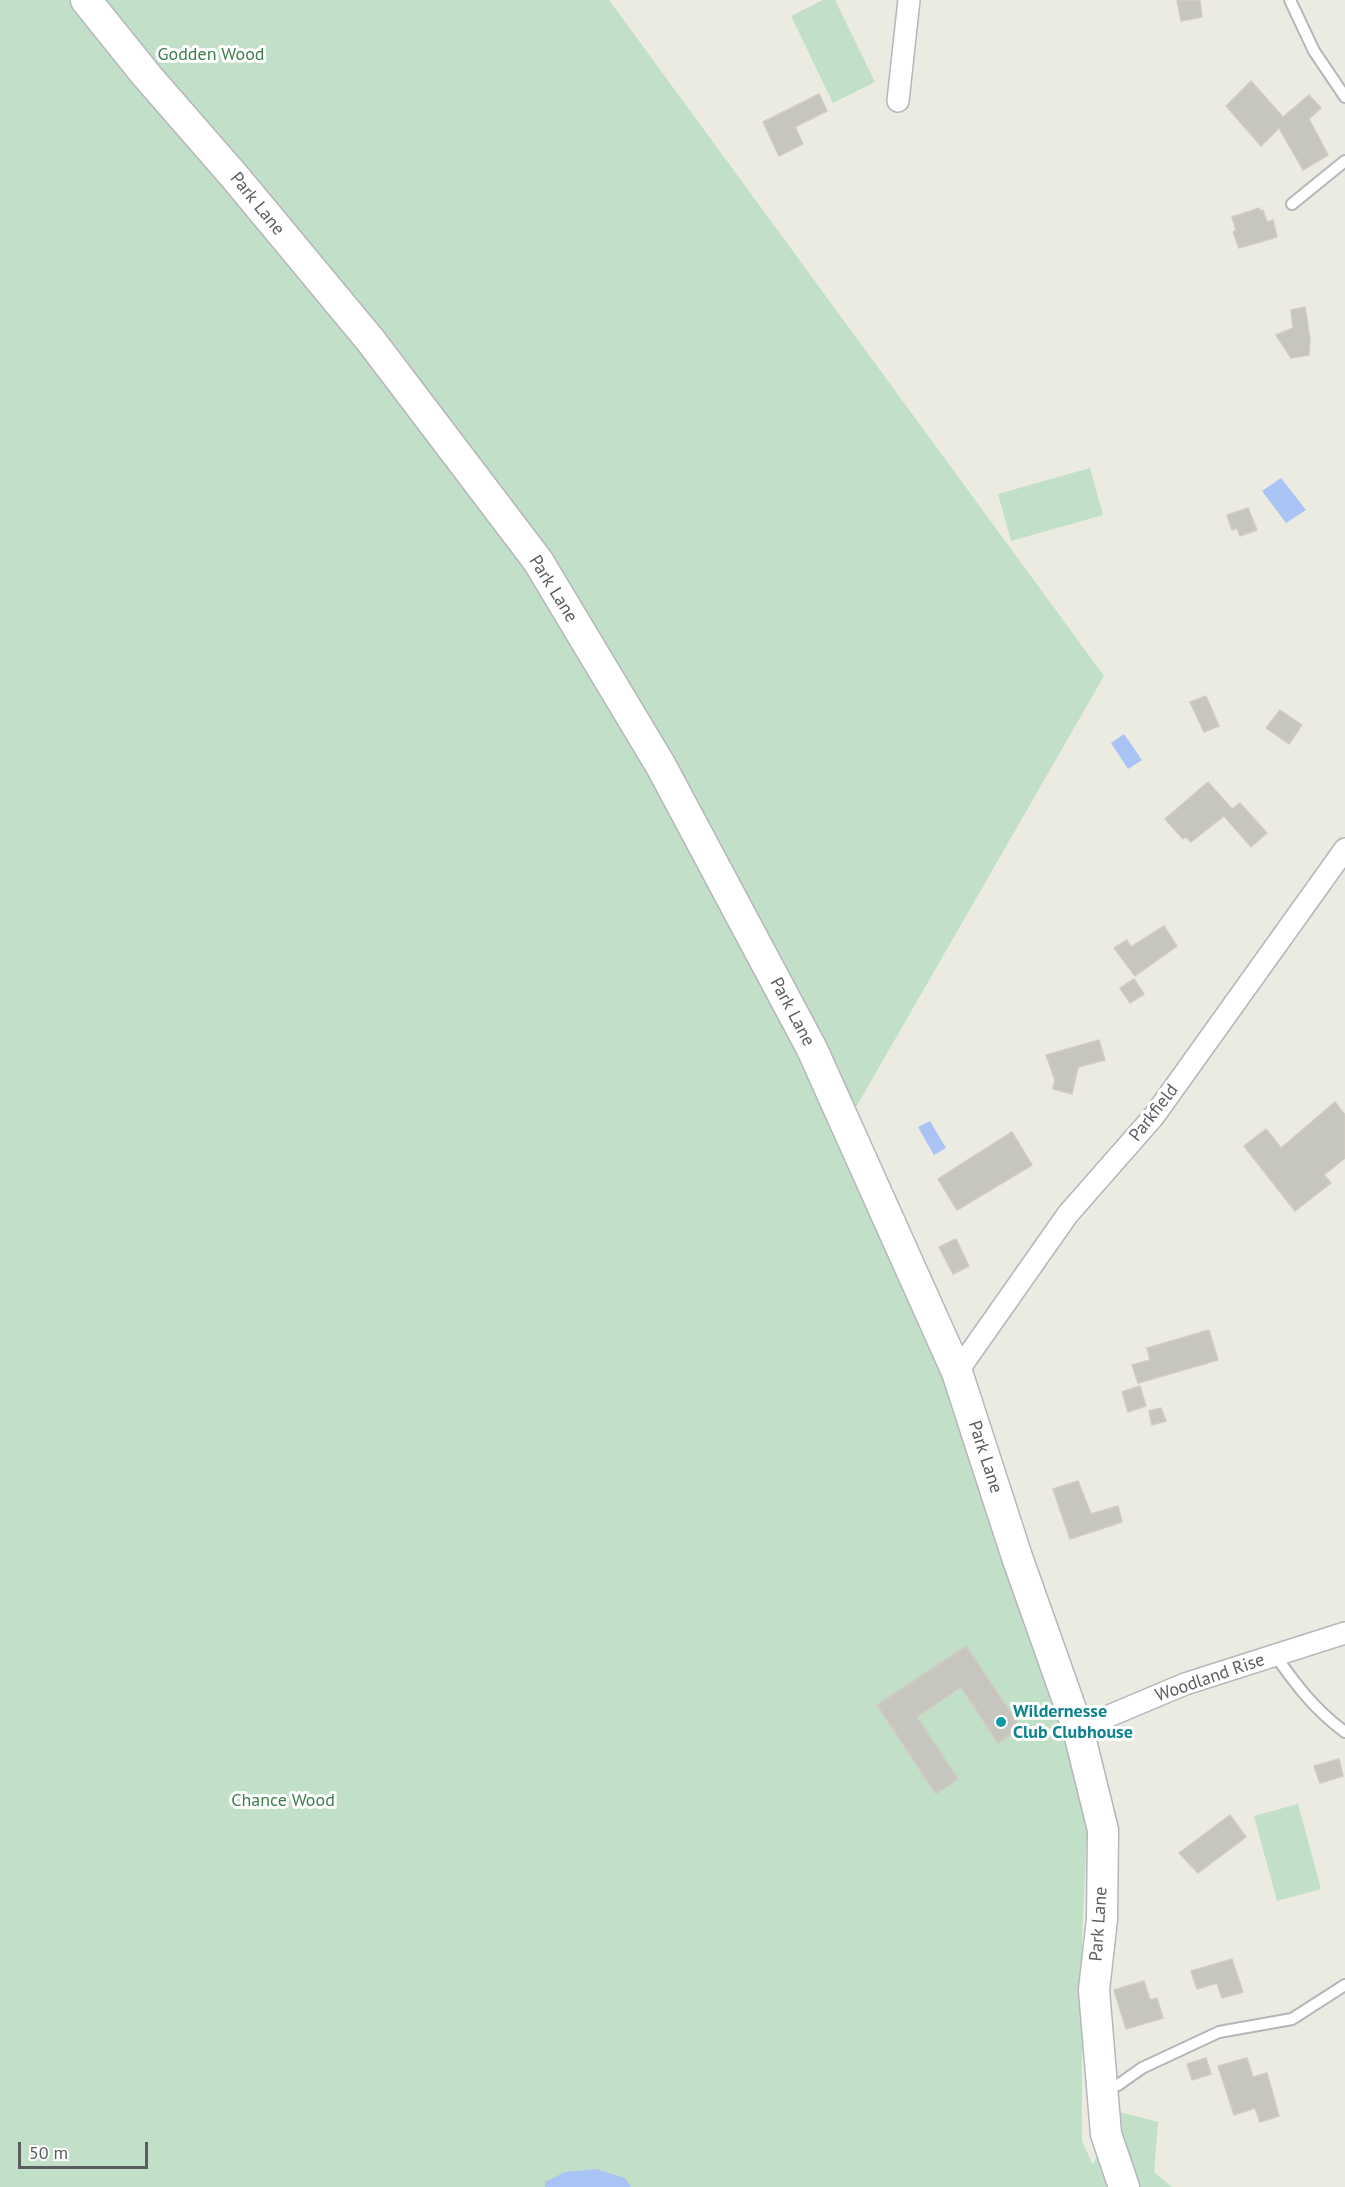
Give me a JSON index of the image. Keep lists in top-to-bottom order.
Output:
{
  "streets": {
    "street": ["Park Lane", "Parkfield", "Woodland Rise"]
  },
  "crossings": [
    ["Park Lane", "Parkfield"],
    ["Park Lane", "Woodland Rise"]
  ],
  "parks": ["Godden Wood", "Chance Wood"],
  "places": ["Wildernesse Club Clubhouse"],
  "scale_bar": "50 m"
}
